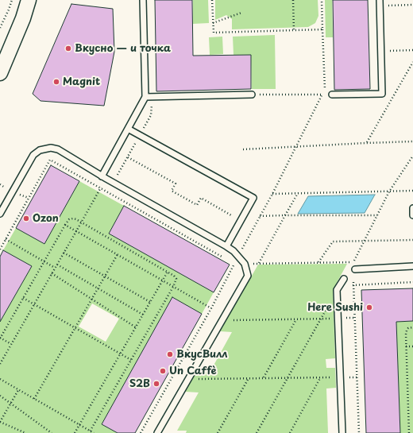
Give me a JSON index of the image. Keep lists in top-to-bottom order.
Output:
{
  "places": [
    "Вкусно — и точка",
    "Magnit",
    "Ozon",
    "Here Sushi",
    "ВкусВилл",
    "Un Caffè",
    "S2B"
  ]
}
